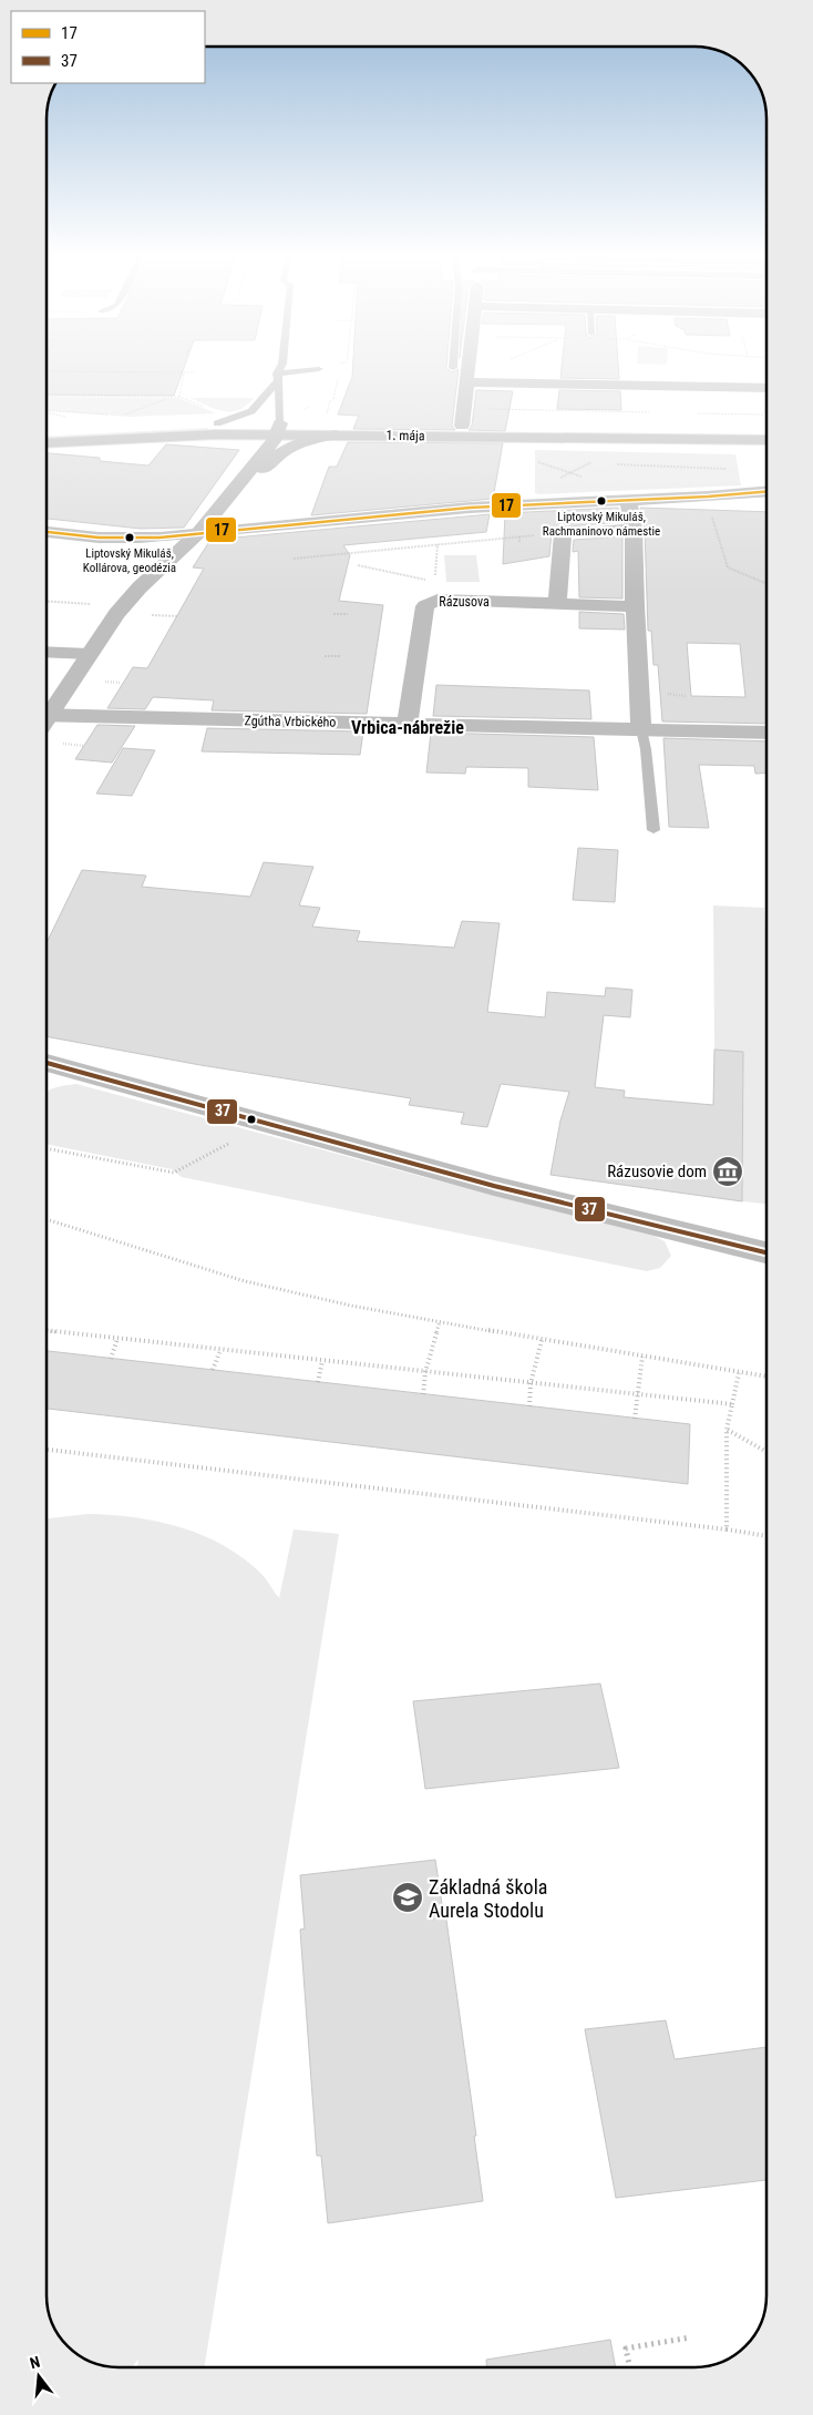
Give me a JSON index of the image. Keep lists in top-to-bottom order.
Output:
{
  "streets": {
    "street": ["1. mája", "Rázusova", "Zgútha Vrbického"]
  },
  "crossings": [
    ["Rázusova", "Zgútha Vrbického"]
  ],
  "districts": ["Vrbica-nábrežie"],
  "places": {
    "other": ["Liptovský Mikuláš, Rachmaninovo námestie", "Liptovský Mikuláš, Kollárova, geodézia"],
    "museum": ["Rázusovie dom"],
    "school or university": ["Základná škola Aurela Stodolu"]
  },
  "lines": ["transit line 17", "transit line 37"],
  "legend": ["17", "37"],
  "north": "top"
}
